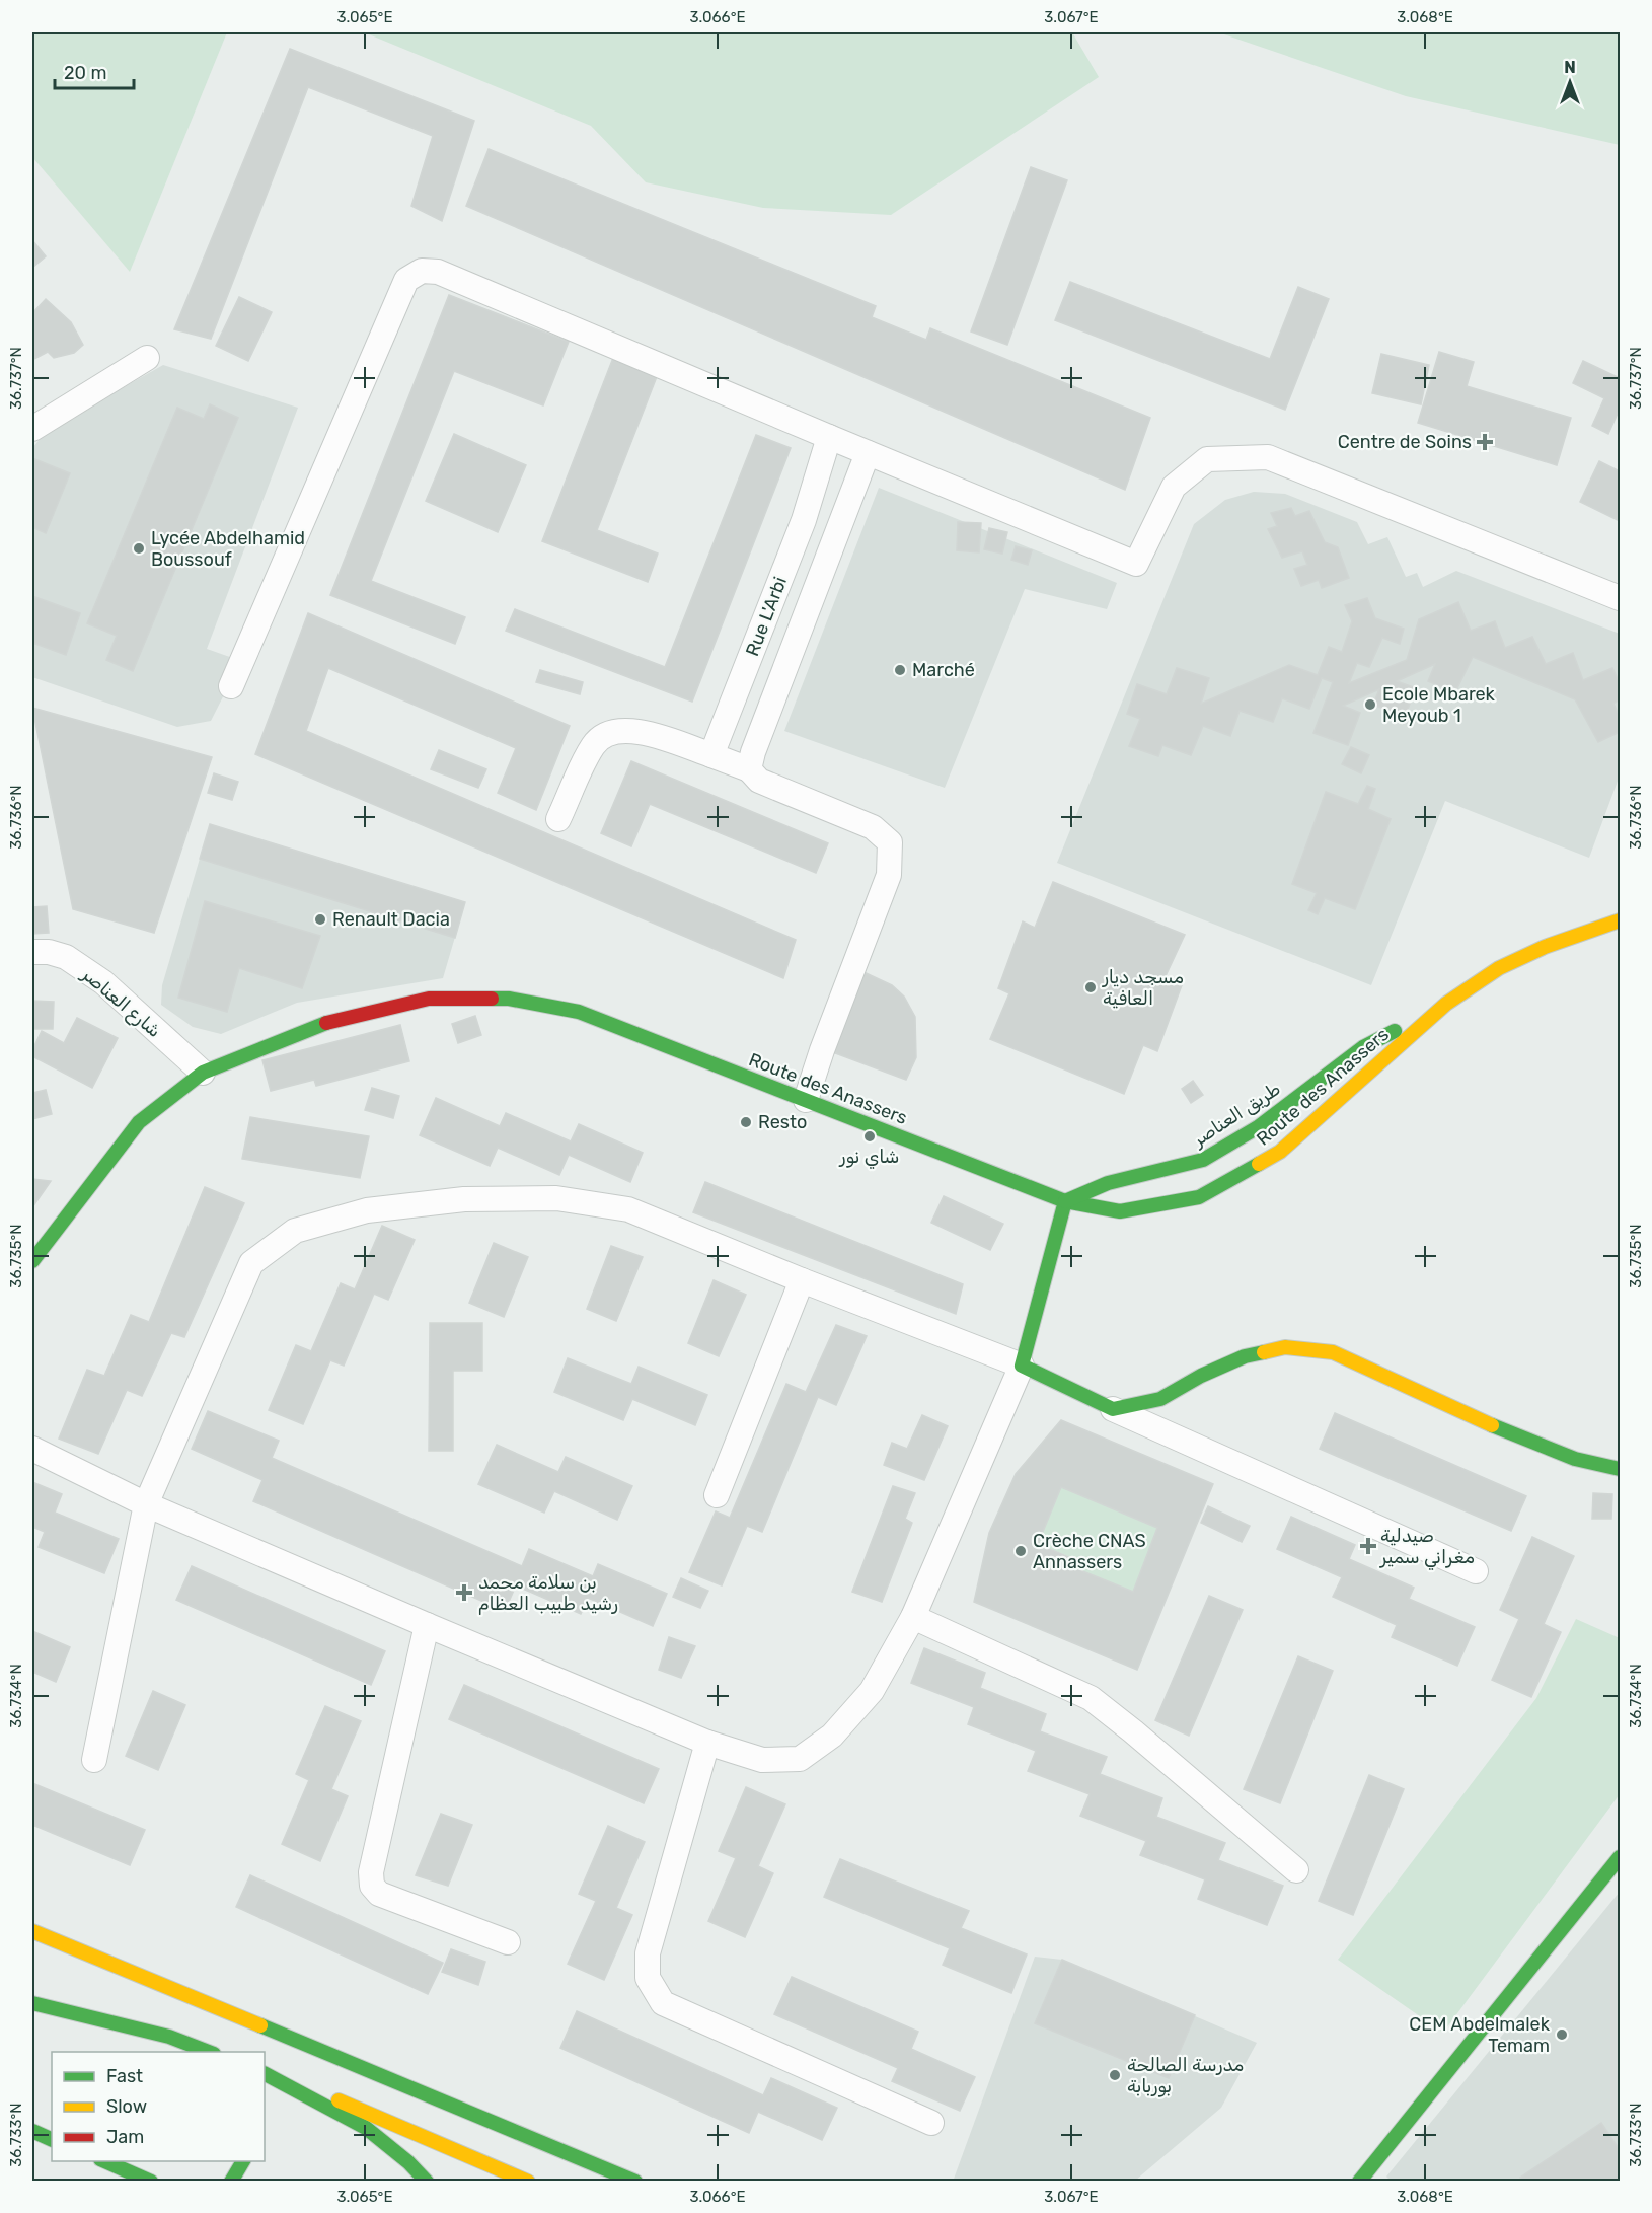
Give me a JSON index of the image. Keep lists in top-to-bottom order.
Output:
{
  "streets": {
    "main road": ["Route des Anassers", "طريق العناصر"],
    "street": ["Rue L'Arbi", "شارع العناصر"]
  },
  "crossings": [
    ["شارع العناصر", "Route des Anassers"],
    ["Route des Anassers", "طريق العناصر"]
  ],
  "places": {
    "health": ["Centre de Soins", "صيدلية مغراني سمير", "بن سلامة محمد رشيد طبيب العظام"],
    "other": [
      "Lycée Abdelhamid Boussouf",
      "Marché",
      "Ecole Mbarek Meyoub 1",
      "Renault Dacia",
      "مسجد ديار العافية",
      "Resto",
      "شاي نور",
      "Crèche CNAS Annassers",
      "CEM Abdelmalek Temam",
      "مدرسة الصالحة بوربابة"
    ]
  },
  "legend": ["Fast", "Slow", "Jam"],
  "scale_bar": "20 m",
  "north": "top",
  "coordinates": [
    "3.065°E",
    "3.066°E",
    "3.067°E",
    "3.068°E",
    "36.737°N",
    "36.736°N",
    "36.735°N",
    "36.734°N",
    "36.733°N"
  ]
}
